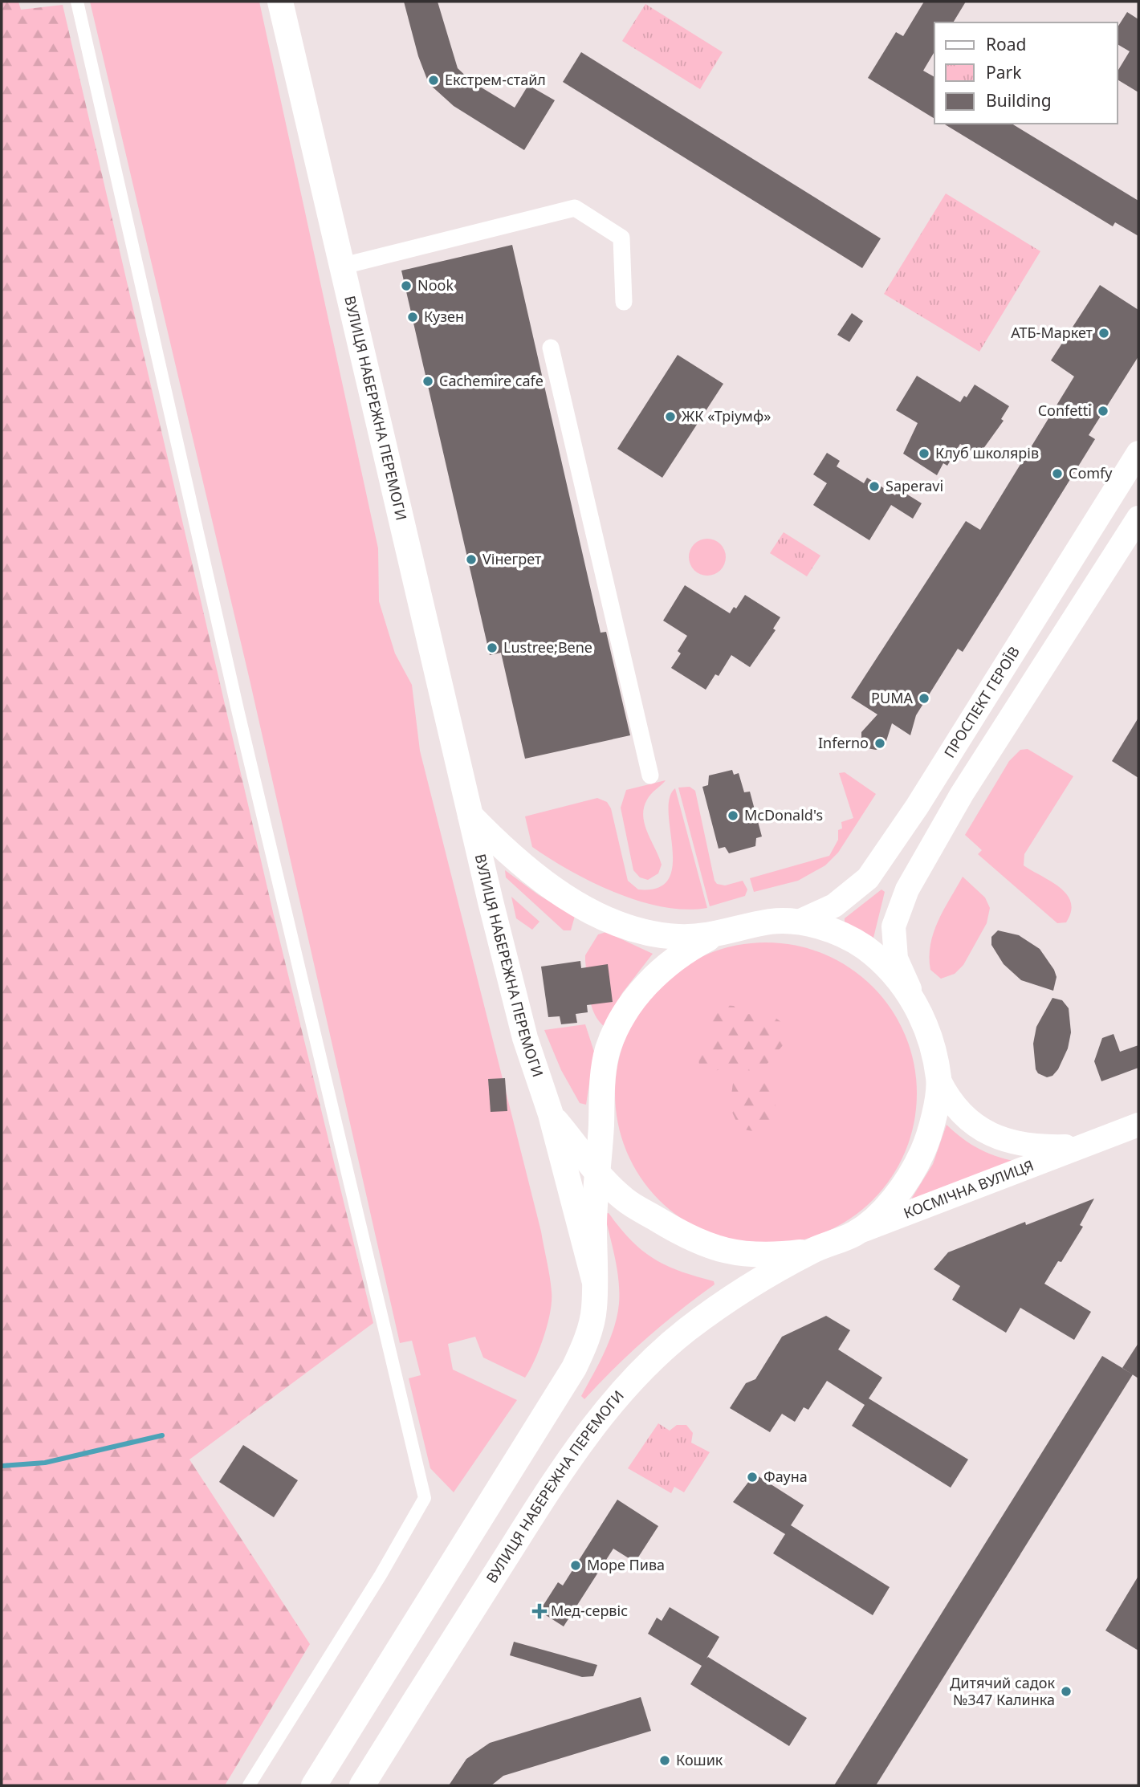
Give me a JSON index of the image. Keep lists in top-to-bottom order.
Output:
{
  "streets": {
    "main road": ["ВУЛИЦЯ НАБЕРЕЖНА ПЕРЕМОГИ", "ПРОСПЕКТ ГЕРОЇВ", "КОСМІЧНА ВУЛИЦЯ"]
  },
  "crossings": [
    ["ВУЛИЦЯ НАБЕРЕЖНА ПЕРЕМОГИ", "ПРОСПЕКТ ГЕРОЇВ"],
    ["ВУЛИЦЯ НАБЕРЕЖНА ПЕРЕМОГИ", "КОСМІЧНА ВУЛИЦЯ"]
  ],
  "places": {
    "other": [
      "Екстрем-стайл",
      "Nook",
      "Кузен",
      "АТБ-Маркет",
      "Cachemire cafe",
      "Confetti",
      "ЖК «Тріумф»",
      "Клуб школярів",
      "Comfy",
      "Saperavi",
      "Vінегрет",
      "Lustree;Bene",
      "PUMA",
      "Inferno",
      "McDonald's",
      "Фауна",
      "Море Пива",
      "Дитячий садок №347 Калинка",
      "Кошик"
    ],
    "health": ["Мед-сервіс"]
  },
  "legend": ["Road", "Park", "Building"]
}
